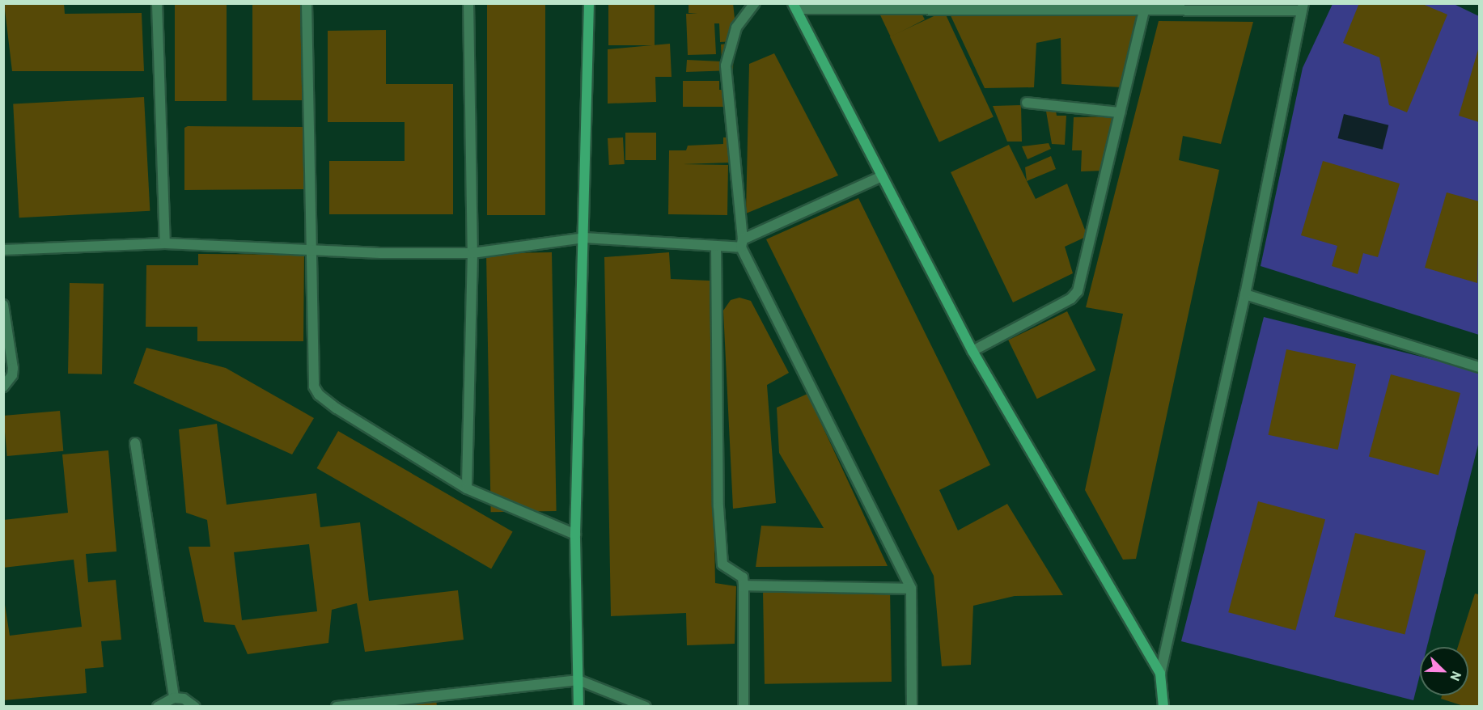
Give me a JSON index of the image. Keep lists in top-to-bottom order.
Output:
{
  "north": "bottom right"
}
